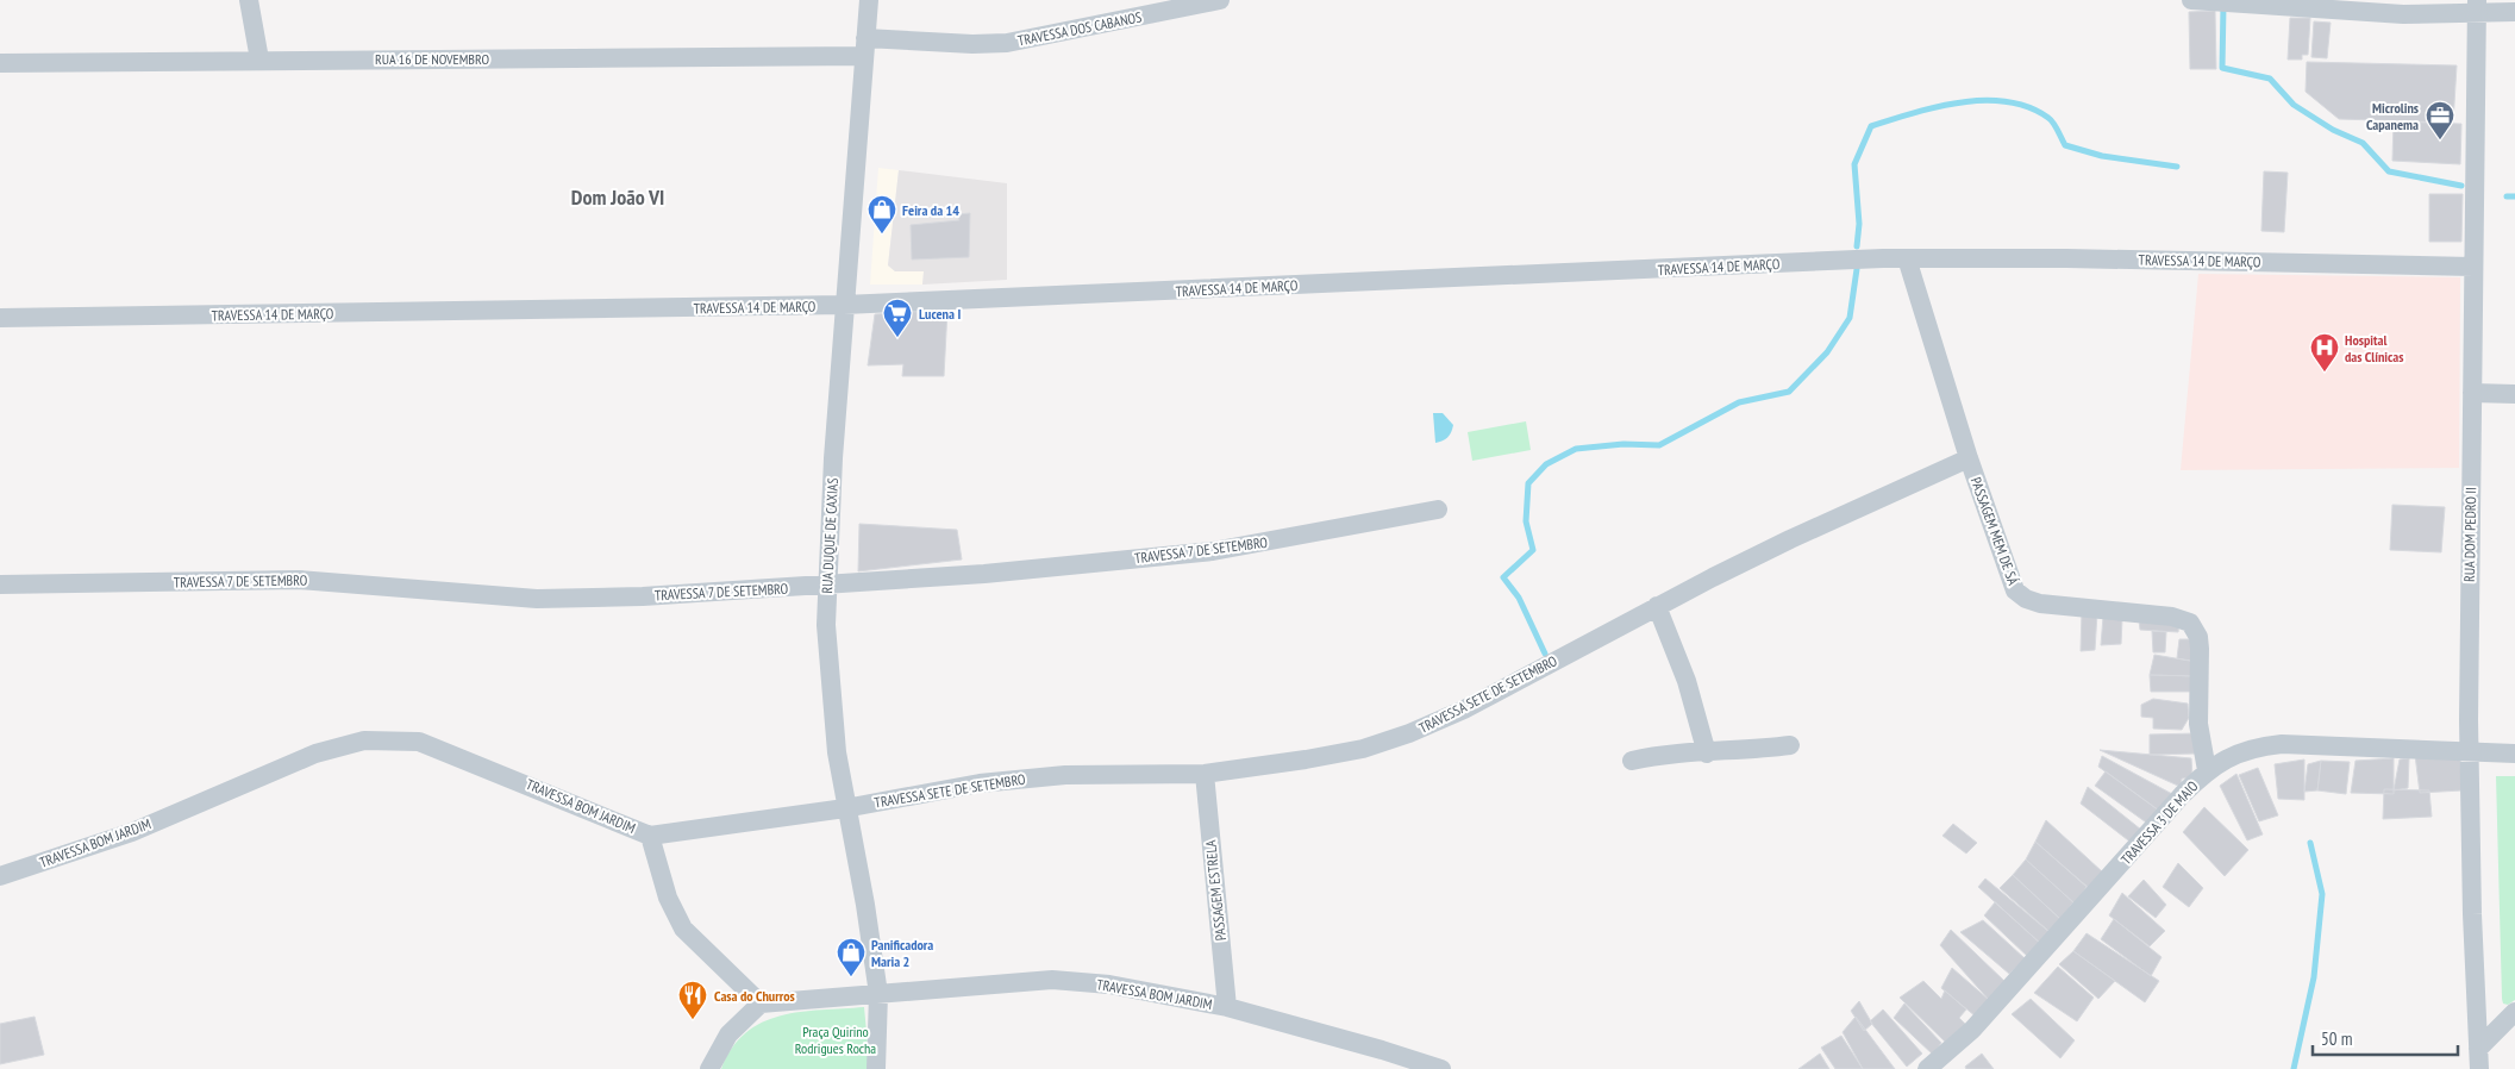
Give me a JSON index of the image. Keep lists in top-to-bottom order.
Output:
{
  "streets": {
    "street": [
      "TRAVESSA DOS CABANOS",
      "RUA 16 DE NOVEMBRO",
      "TRAVESSA 14 DE MARÇO",
      "PASSAGEM MEM DE SÁ",
      "RUA DOM PEDRO II",
      "RUA DUQUE DE CAXIAS",
      "TRAVESSA 7 DE SETEMBRO",
      "TRAVESSA SETE DE SETEMBRO",
      "TRAVESSA BOM JARDIM",
      "TRAVESSA 3 DE MAIO",
      "PASSAGEM ESTRELA"
    ]
  },
  "crossings": [
    ["TRAVESSA DOS CABANOS", "RUA 16 DE NOVEMBRO"],
    ["TRAVESSA DOS CABANOS", "RUA DUQUE DE CAXIAS"],
    ["RUA 16 DE NOVEMBRO", "RUA DUQUE DE CAXIAS"],
    ["TRAVESSA 14 DE MARÇO", "PASSAGEM MEM DE SÁ"],
    ["TRAVESSA 14 DE MARÇO", "RUA DOM PEDRO II"],
    ["TRAVESSA 14 DE MARÇO", "RUA DUQUE DE CAXIAS"],
    ["PASSAGEM MEM DE SÁ", "TRAVESSA SETE DE SETEMBRO"],
    ["PASSAGEM MEM DE SÁ", "TRAVESSA 3 DE MAIO"],
    ["RUA DOM PEDRO II", "TRAVESSA 3 DE MAIO"],
    ["RUA DUQUE DE CAXIAS", "TRAVESSA 7 DE SETEMBRO"],
    ["RUA DUQUE DE CAXIAS", "TRAVESSA SETE DE SETEMBRO"],
    ["RUA DUQUE DE CAXIAS", "TRAVESSA BOM JARDIM"],
    ["TRAVESSA SETE DE SETEMBRO", "TRAVESSA BOM JARDIM"],
    ["TRAVESSA SETE DE SETEMBRO", "PASSAGEM ESTRELA"],
    ["TRAVESSA BOM JARDIM", "PASSAGEM ESTRELA"]
  ],
  "districts": ["Dom João VI"],
  "parks": ["Praça Quirino Rodrigues Rocha"],
  "places": {
    "office": ["Microlins Capanema"],
    "shop": ["Feira da 14", "Panificadora Maria 2"],
    "supermarket": ["Lucena I"],
    "hospital": ["Hospital das Clínicas"],
    "restaurant": ["Casa do Churros"]
  },
  "scale_bar": "50 m"
}
